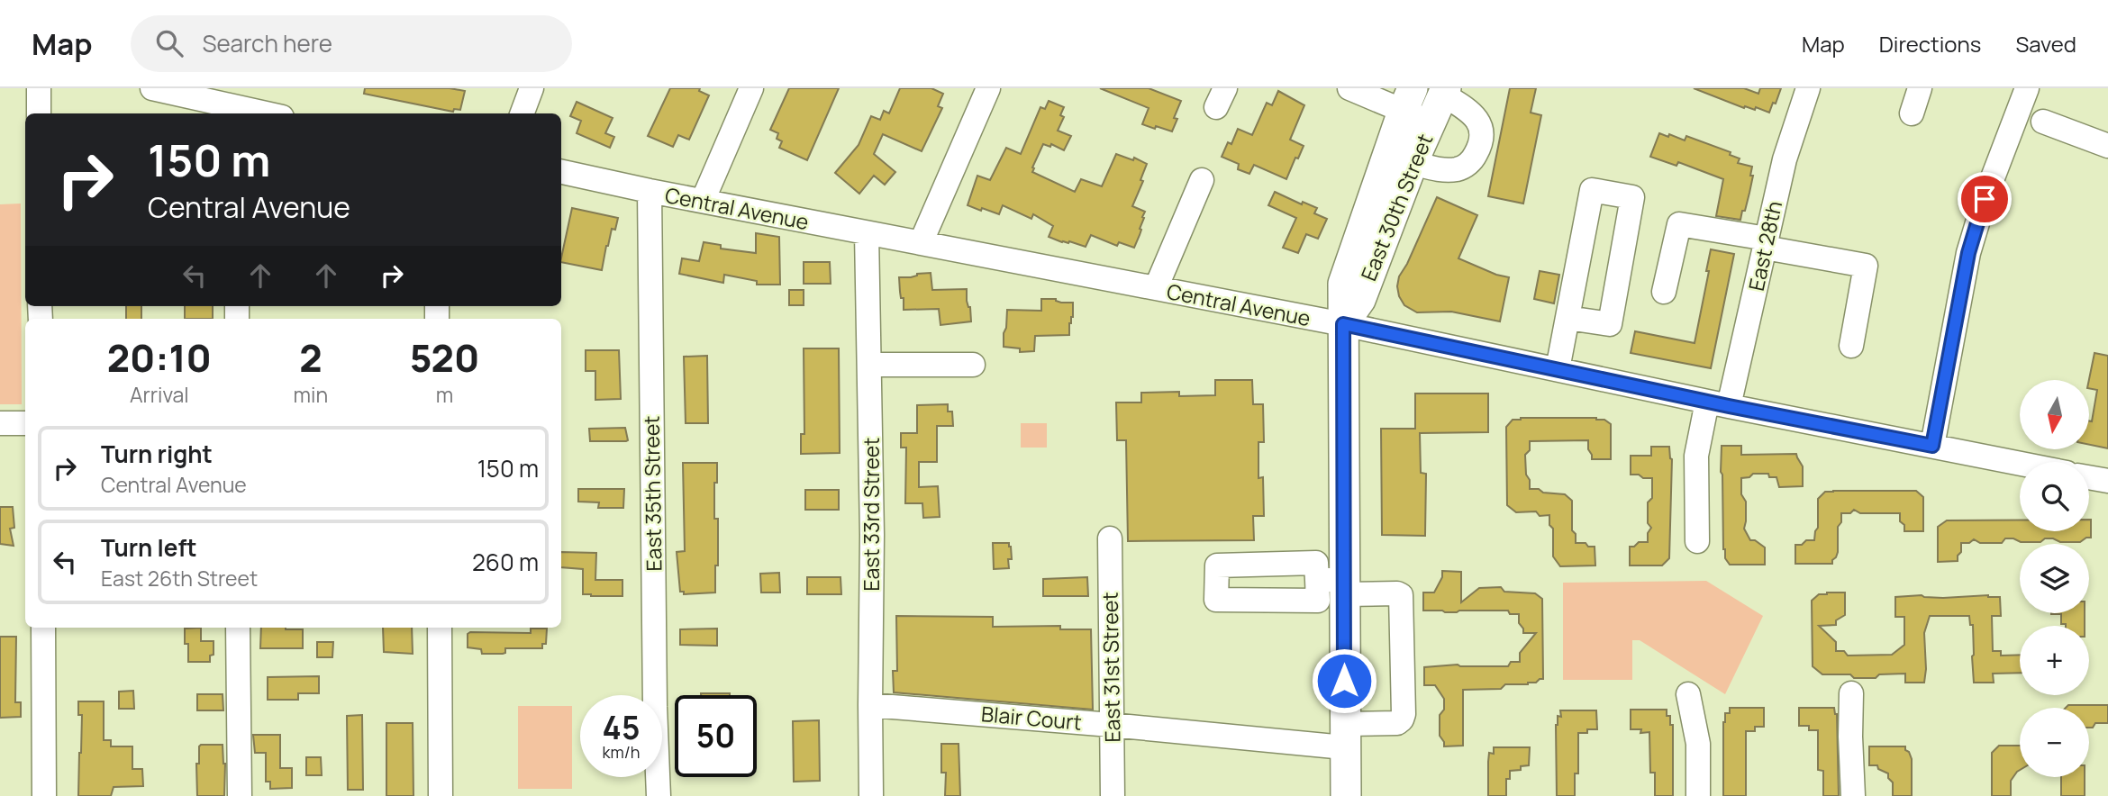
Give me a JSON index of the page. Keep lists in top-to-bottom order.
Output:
{
  "streets": {
    "main road": ["East 30th Street"],
    "street": [
      "Central Avenue",
      "East 28th",
      "East 35th Street",
      "East 33rd Street",
      "East 31st Street",
      "Blair Court"
    ]
  },
  "crossings": [
    ["East 30th Street", "Central Avenue"],
    ["East 30th Street", "Blair Court"],
    ["Central Avenue", "East 28th"],
    ["Central Avenue", "East 35th Street"],
    ["Central Avenue", "East 33rd Street"],
    ["East 33rd Street", "Blair Court"],
    ["East 31st Street", "Blair Court"]
  ],
  "north": "bottom",
  "page": {
    "header": "Map",
    "search": "Search here",
    "nav": ["Map", "Directions", "Saved"],
    "turn": ["150 m", "Central Avenue"],
    "eta": [
      "20:10",
      "Arrival",
      "2",
      "min",
      "520",
      "m"
    ],
    "map_buttons": ["+", "−"],
    "list": [
      {
        "name": "Turn right",
        "note": "Central Avenue",
        "value": "150 m"
      },
      {
        "name": "Turn left",
        "note": "East 26th Street",
        "value": "260 m"
      }
    ],
    "speed": "45 km/h",
    "limit": "50"
  }
}
